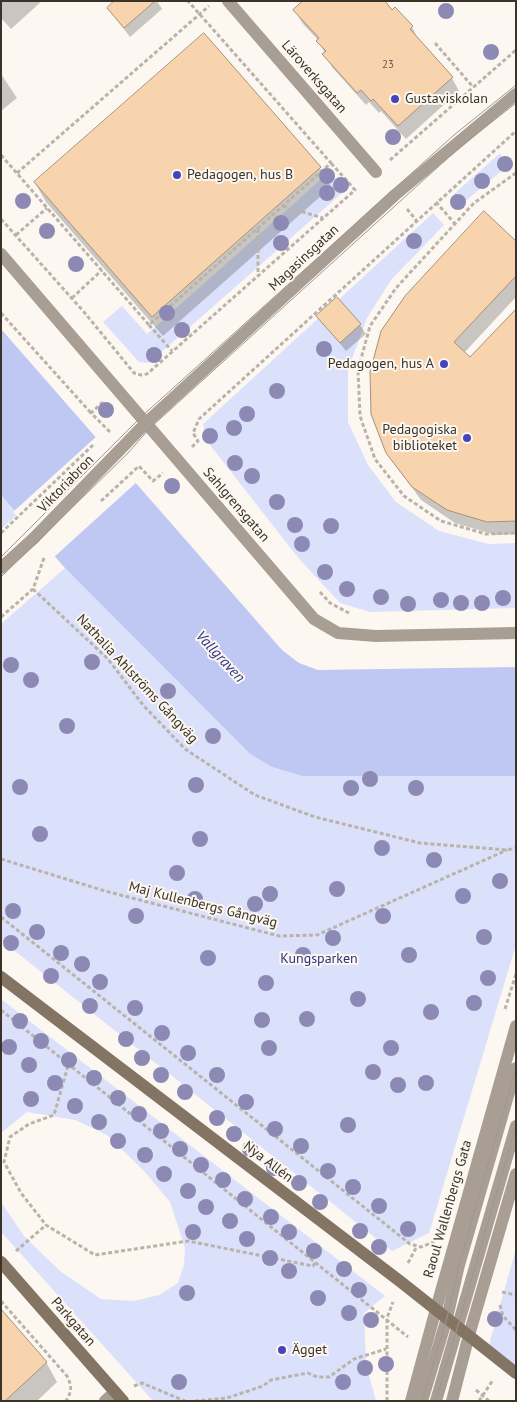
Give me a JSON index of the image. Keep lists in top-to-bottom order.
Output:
{
  "streets": {
    "main road": ["Nya Allén", "Parkgatan"],
    "street": [
      "Läroverksgatan",
      "Magasinsgatan",
      "Viktoriabron",
      "Sahlgrensgatan",
      "Raoul Wallenbergs Gata"
    ],
    "path": ["Nathalia Ahlströms Gångväg", "Maj Kullenbergs Gångväg"]
  },
  "crossings": [
    ["Magasinsgatan", "Viktoriabron"],
    ["Magasinsgatan", "Sahlgrensgatan"],
    ["Nathalia Ahlströms Gångväg", "Maj Kullenbergs Gångväg"],
    ["Nya Allén", "Raoul Wallenbergs Gata"]
  ],
  "water": ["Vallgraven"],
  "parks": ["Kungsparken"],
  "places": [
    "Gustaviskolan",
    "Pedagogen, hus B",
    "Pedagogen, hus A",
    "Pedagogiska biblioteket",
    "Ägget"
  ],
  "house_numbers": ["23"]
}
